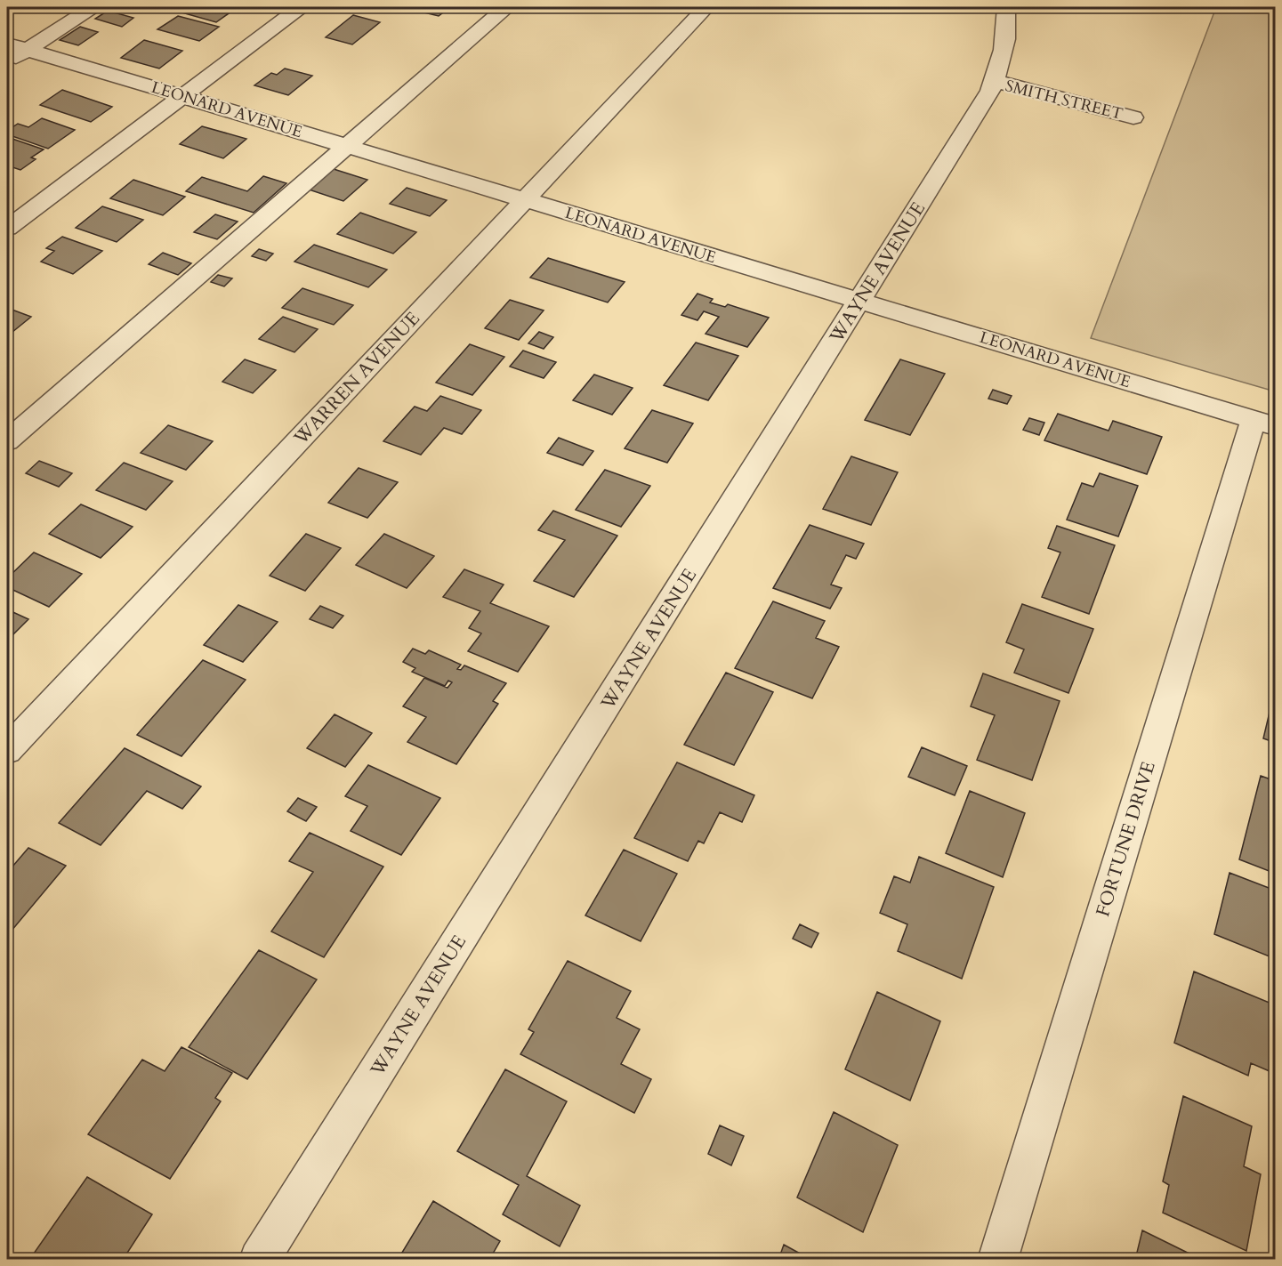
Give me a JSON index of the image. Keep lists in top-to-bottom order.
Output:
{
  "streets": {
    "street": [
      "SMITH STREET",
      "LEONARD AVENUE",
      "WAYNE AVENUE",
      "WARREN AVENUE",
      "FORTUNE DRIVE"
    ]
  },
  "crossings": [
    ["SMITH STREET", "WAYNE AVENUE"],
    ["LEONARD AVENUE", "WAYNE AVENUE"],
    ["LEONARD AVENUE", "WARREN AVENUE"],
    ["LEONARD AVENUE", "FORTUNE DRIVE"]
  ]
}
